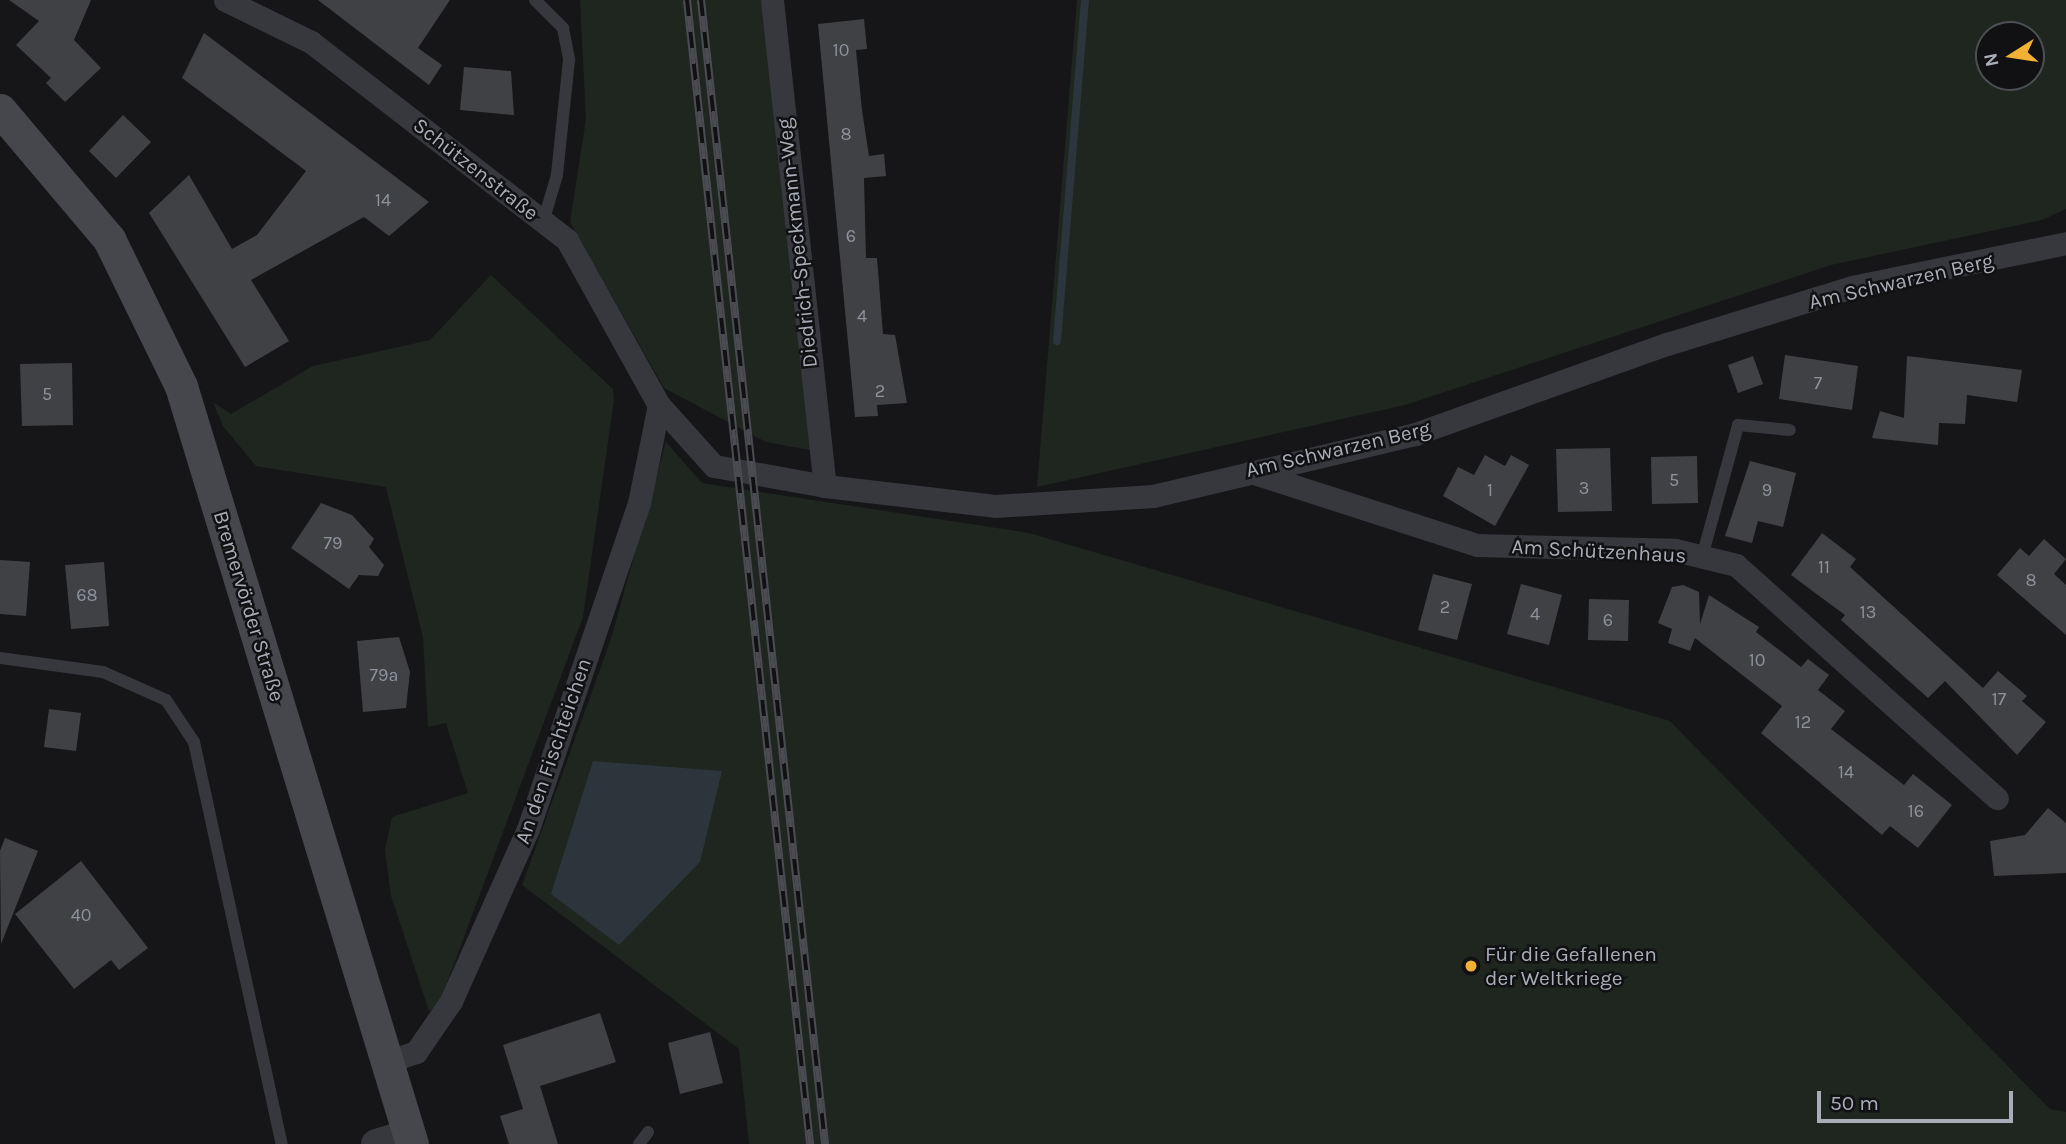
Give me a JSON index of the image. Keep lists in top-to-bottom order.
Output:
{
  "streets": {
    "main road": ["Bremervörder Straße"],
    "street": [
      "Schützenstraße",
      "Diedrich-Speckmann-Weg",
      "Am Schwarzen Berg",
      "Am Schützenhaus",
      "An den Fischteichen"
    ]
  },
  "crossings": [
    ["Schützenstraße", "Am Schwarzen Berg"],
    ["Schützenstraße", "An den Fischteichen"],
    ["Diedrich-Speckmann-Weg", "Am Schwarzen Berg"],
    ["Am Schwarzen Berg", "Am Schützenhaus"],
    ["Am Schwarzen Berg", "An den Fischteichen"],
    ["Bremervörder Straße", "An den Fischteichen"]
  ],
  "places": ["Für die Gefallenen der Weltkriege"],
  "house_numbers": [
    "10",
    "8",
    "14",
    "6",
    "4",
    "7",
    "2",
    "5",
    "5",
    "3",
    "1",
    "9",
    "79",
    "11",
    "8",
    "68",
    "2",
    "13",
    "4",
    "6",
    "10",
    "79a",
    "17",
    "12",
    "14",
    "16",
    "40"
  ],
  "scale_bar": "50 m",
  "north": "left"
}
